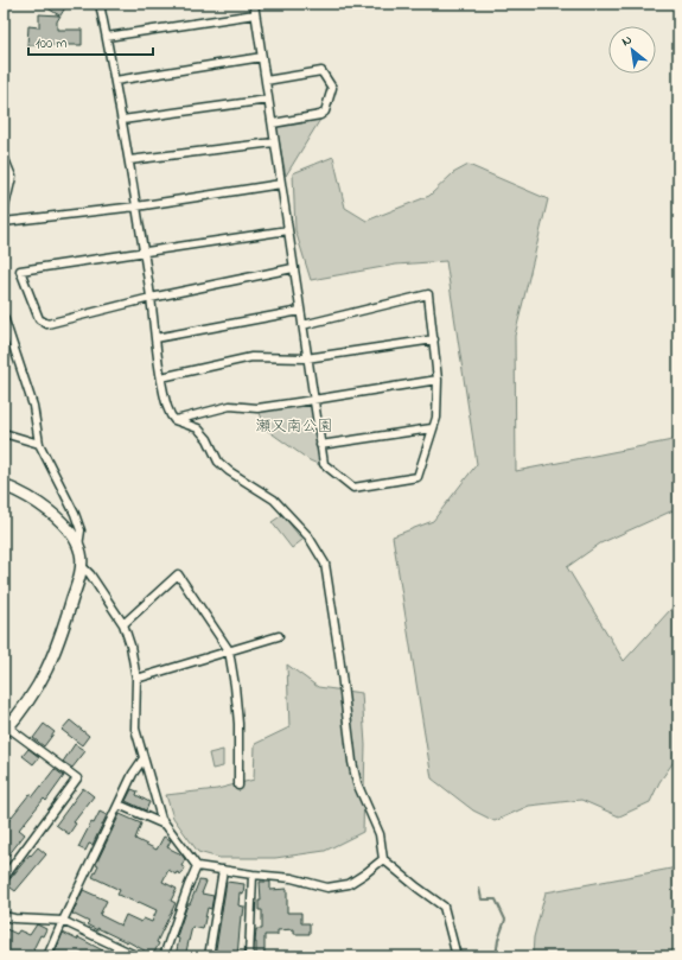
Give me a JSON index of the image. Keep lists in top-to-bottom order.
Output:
{
  "parks": ["瀬又南公園"],
  "scale_bar": "100 m",
  "north": "top left"
}
